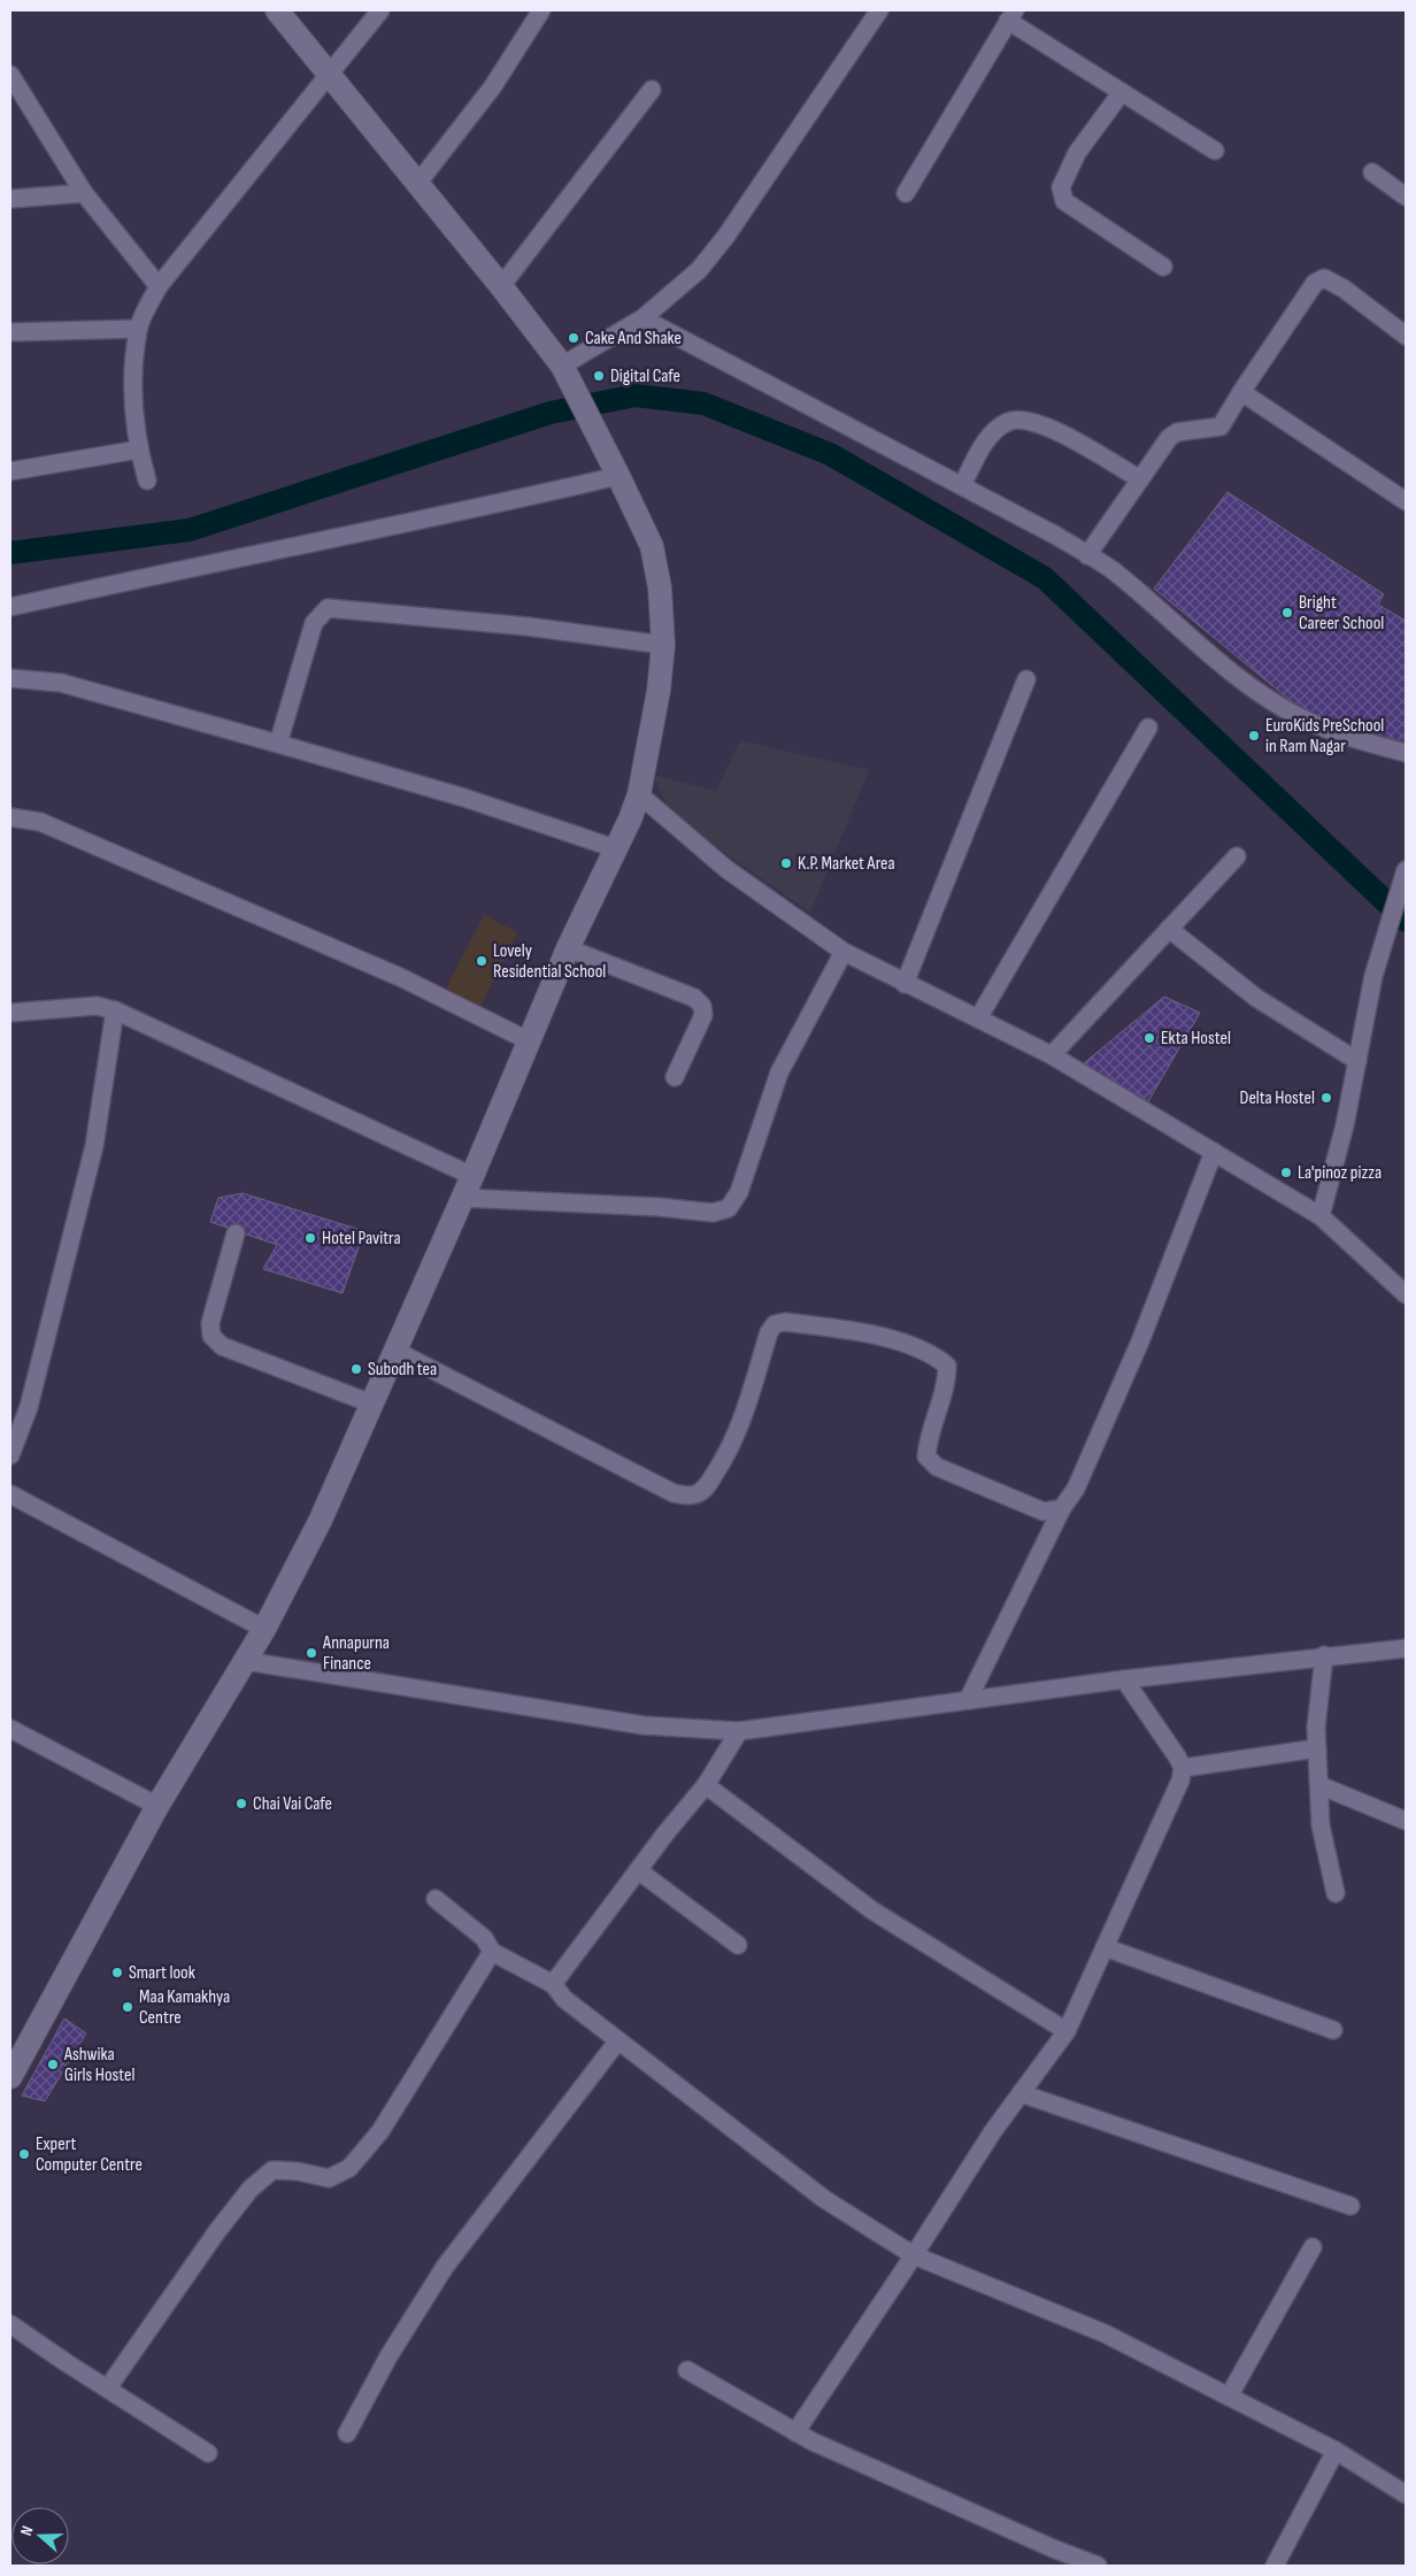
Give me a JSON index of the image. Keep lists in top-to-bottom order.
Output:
{
  "places": [
    "Cake And Shake",
    "Digital Cafe",
    "Bright Career School",
    "EuroKids PreSchool in Ram Nagar",
    "K.P. Market Area",
    "Lovely Residential School",
    "Ekta Hostel",
    "Delta Hostel",
    "La'pinoz pizza",
    "Hotel Pavitra",
    "Subodh tea",
    "Annapurna Finance",
    "Chai Vai Cafe",
    "Smart look",
    "Maa Kamakhya Centre",
    "Ashwika Girls Hostel",
    "Expert Computer Centre"
  ],
  "north": "left"
}
